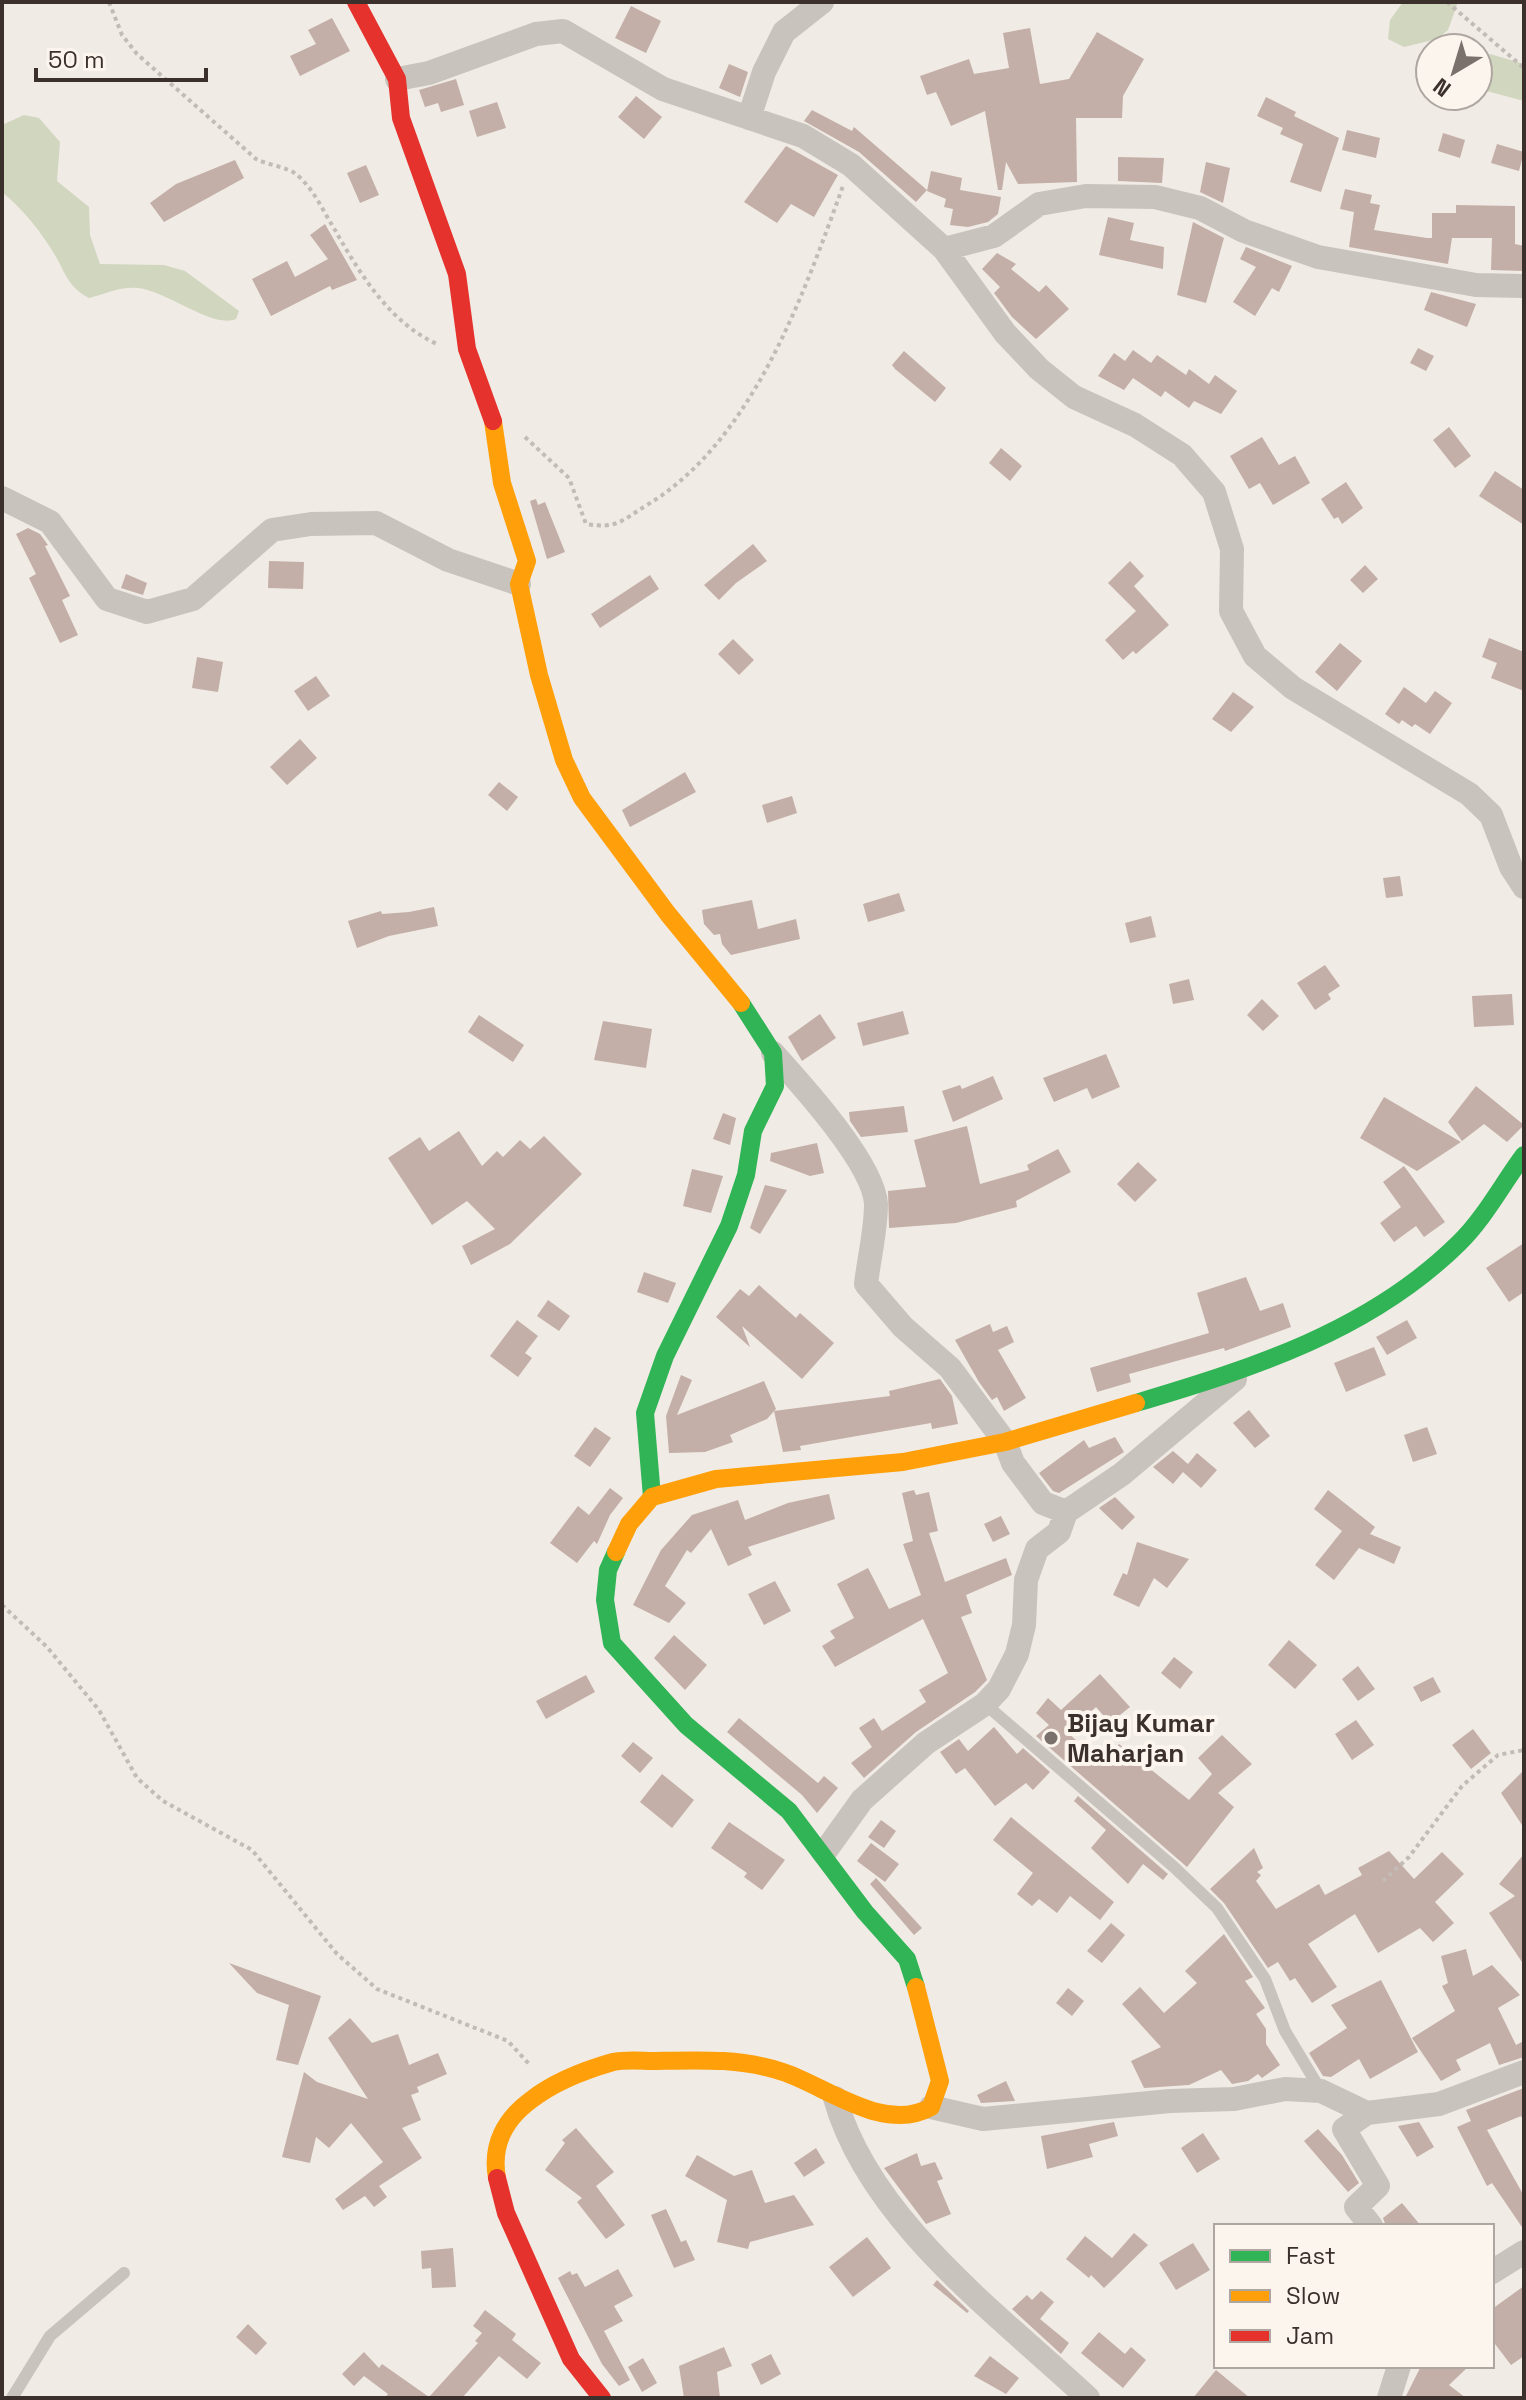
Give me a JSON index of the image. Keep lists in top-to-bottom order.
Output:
{
  "places": ["Bijay Kumar Maharjan"],
  "legend": ["Fast", "Slow", "Jam"],
  "scale_bar": "50 m",
  "north": "bottom left"
}
